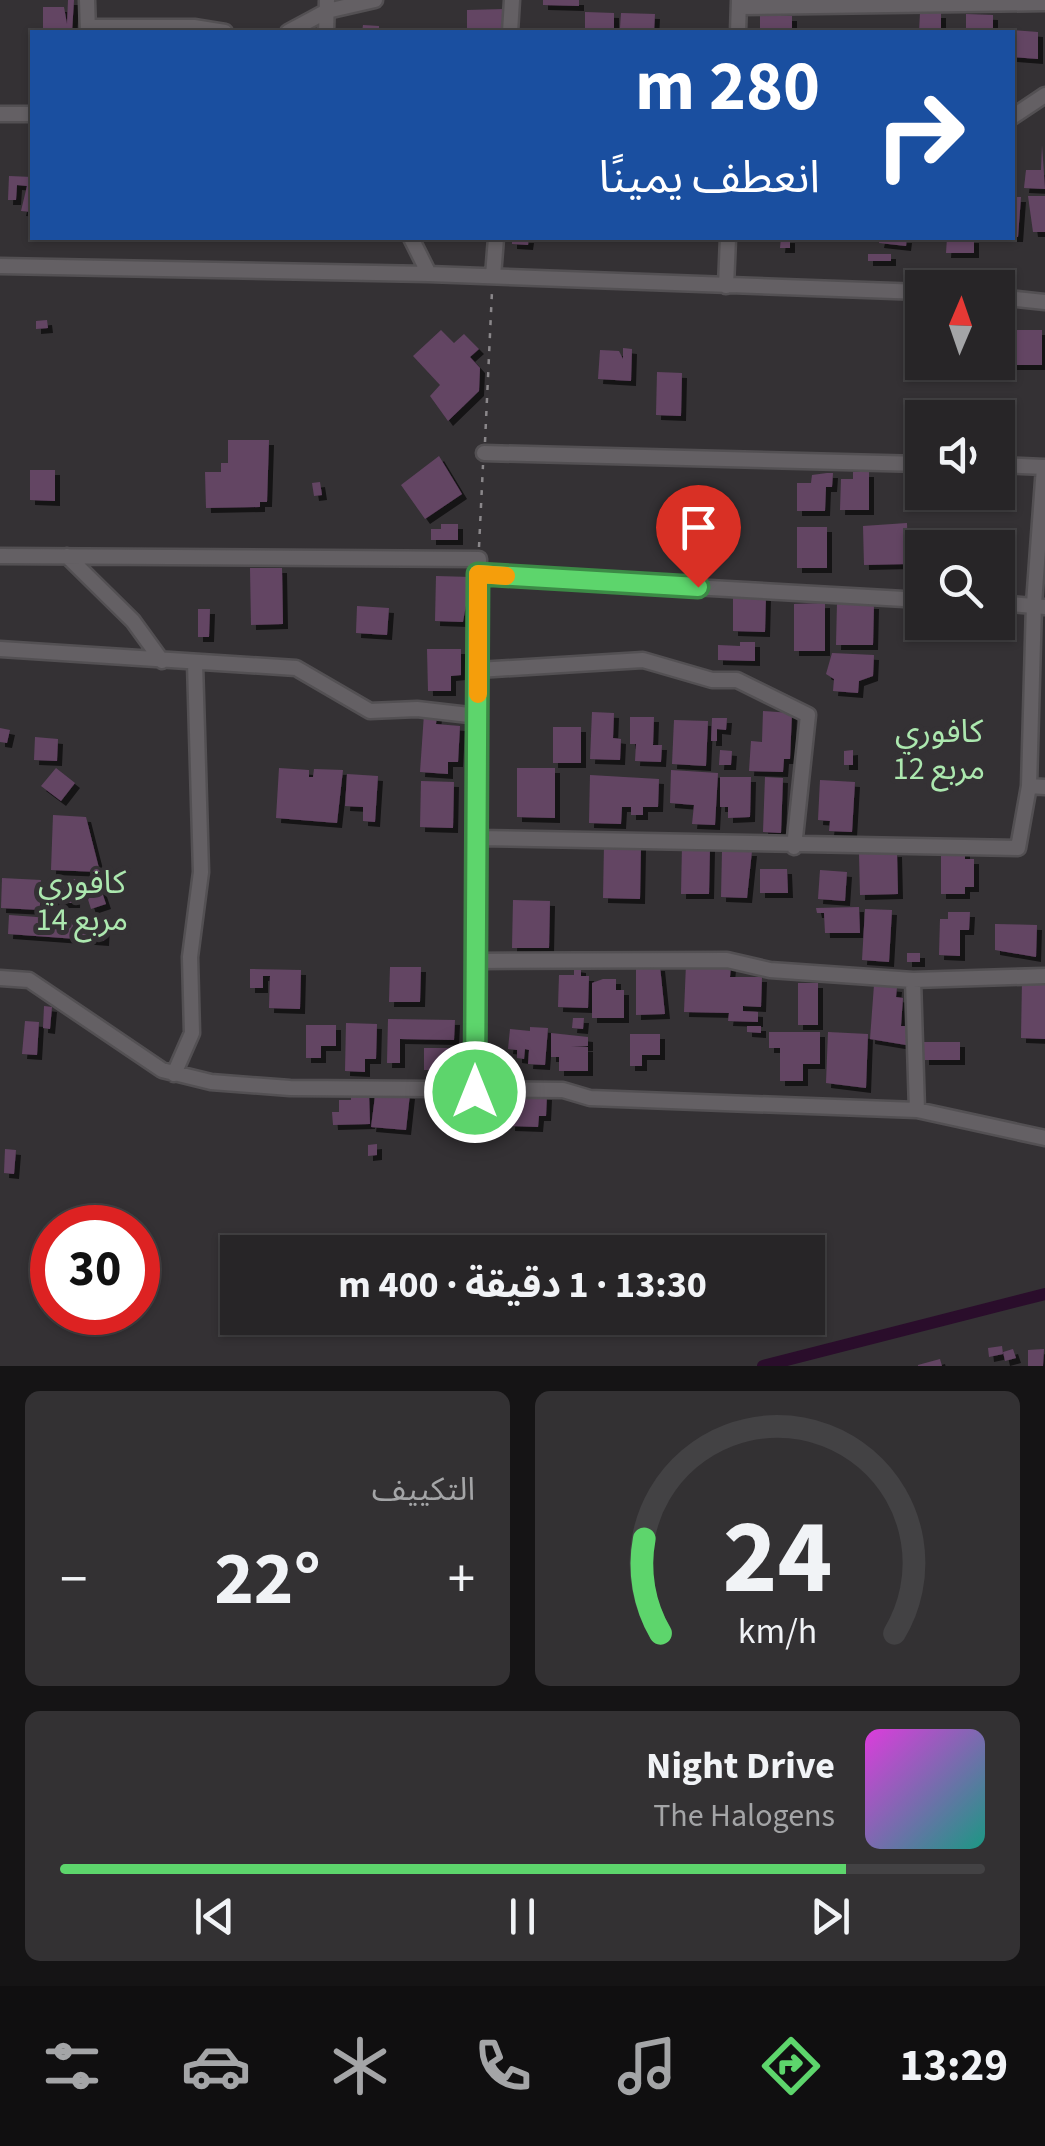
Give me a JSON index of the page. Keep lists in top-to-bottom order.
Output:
{
  "districts": ["كافوري مربع 12", "كافوري مربع 14"],
  "north": "top",
  "page": {
    "turn": ["280 m", "انعطف يمينًا"],
    "limit": "30",
    "trip": "13:30 · 1 دقيقة · 400 m",
    "tile": "التكييف",
    "heat": ["−", "22°", "+"],
    "song": ["Night Drive", "The Halogens"],
    "tabs": "13:29",
    "gauge": ["24", "km/h"]
  }
}
